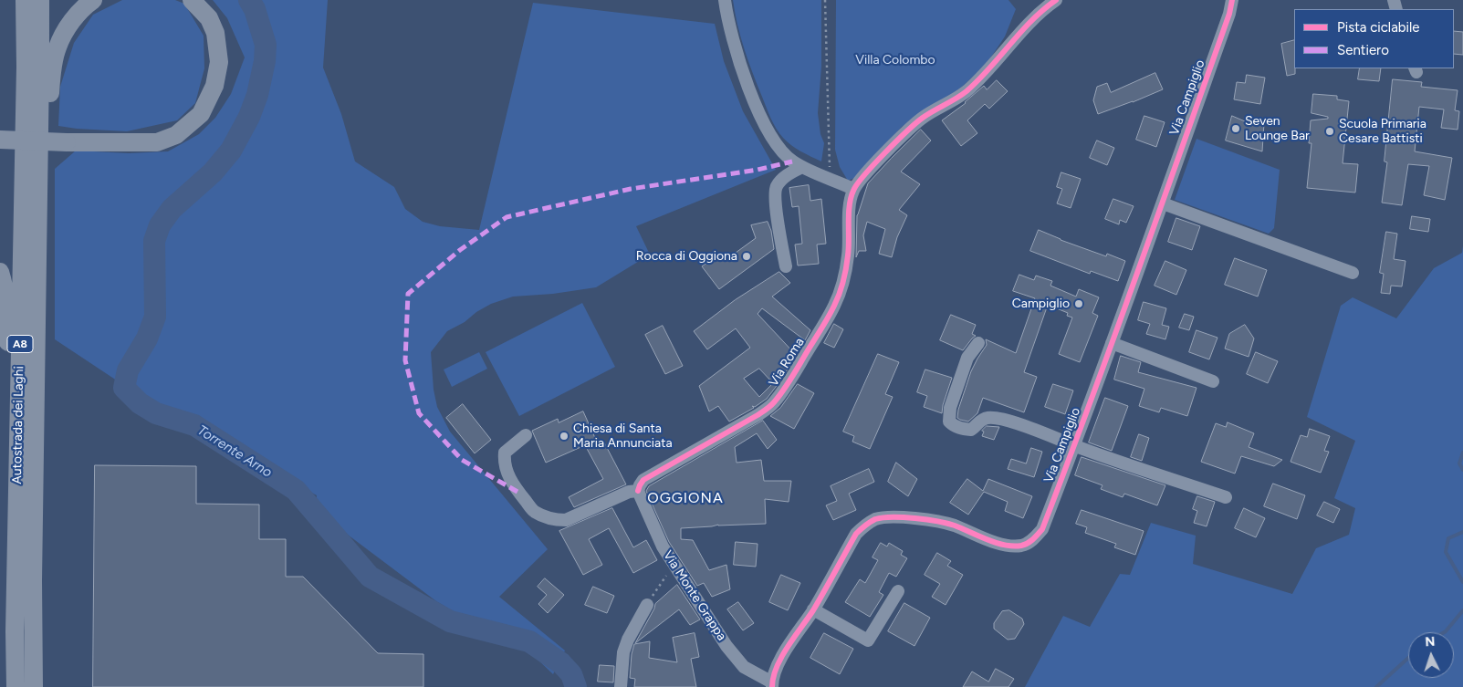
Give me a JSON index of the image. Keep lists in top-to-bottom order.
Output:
{
  "streets": {
    "highway": ["A8", "Autostrada dei Laghi"],
    "street": ["Via Campiglio", "Via Roma", "Via Monte Grappa"]
  },
  "crossings": [
    ["Via Campiglio", "Via Monte Grappa"],
    ["Via Roma", "Via Monte Grappa"]
  ],
  "districts": ["OGGIONA"],
  "water": ["Torrente Arno"],
  "parks": ["Villa Colombo"],
  "places": [
    "Seven Lounge Bar",
    "Scuola Primaria Cesare Battisti",
    "Rocca di Oggiona",
    "Campiglio",
    "Chiesa di Santa Maria Annunciata"
  ],
  "legend": ["Pista ciclabile", "Sentiero"],
  "north": "top"
}
